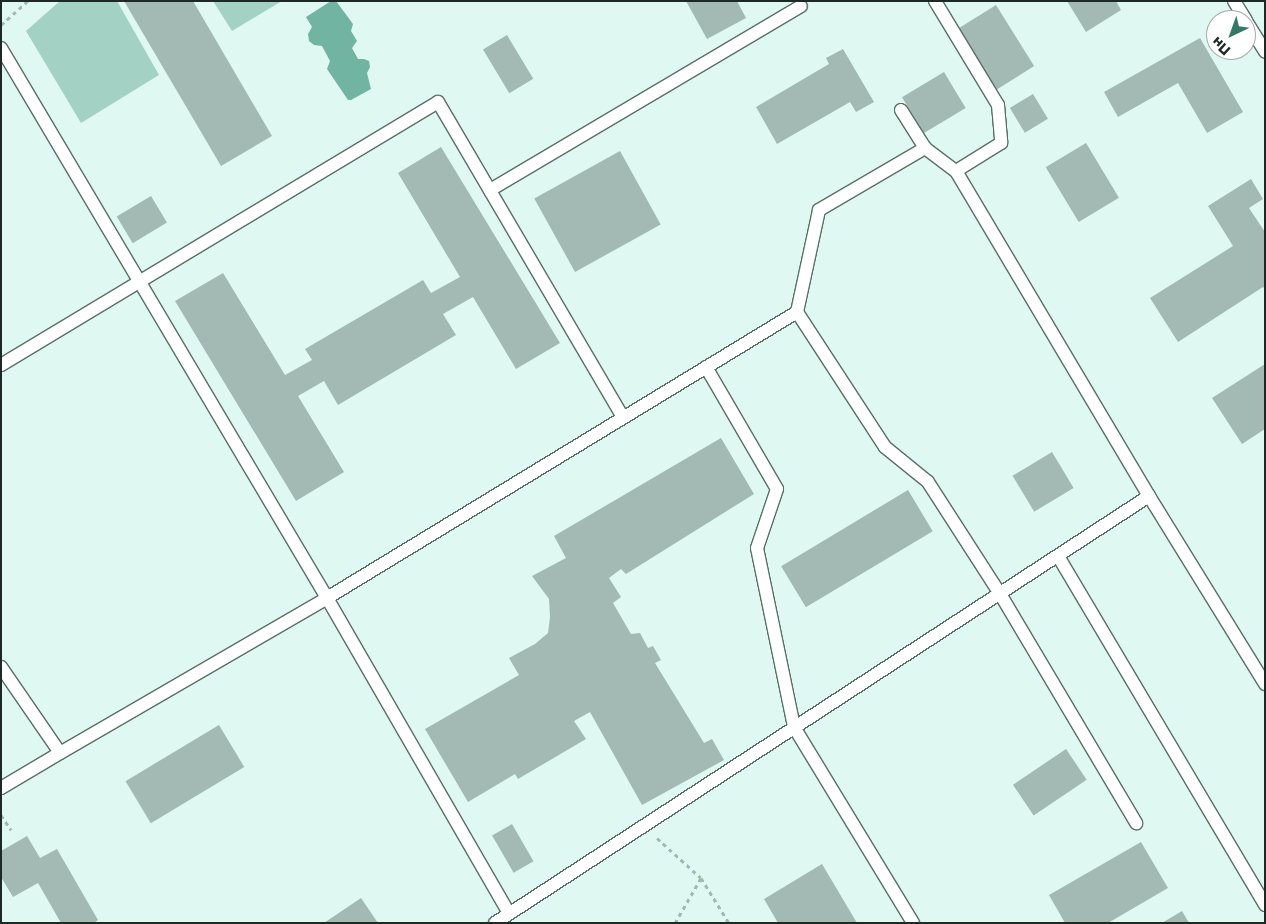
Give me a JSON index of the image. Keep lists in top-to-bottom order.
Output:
{
  "north": "bottom left"
}
